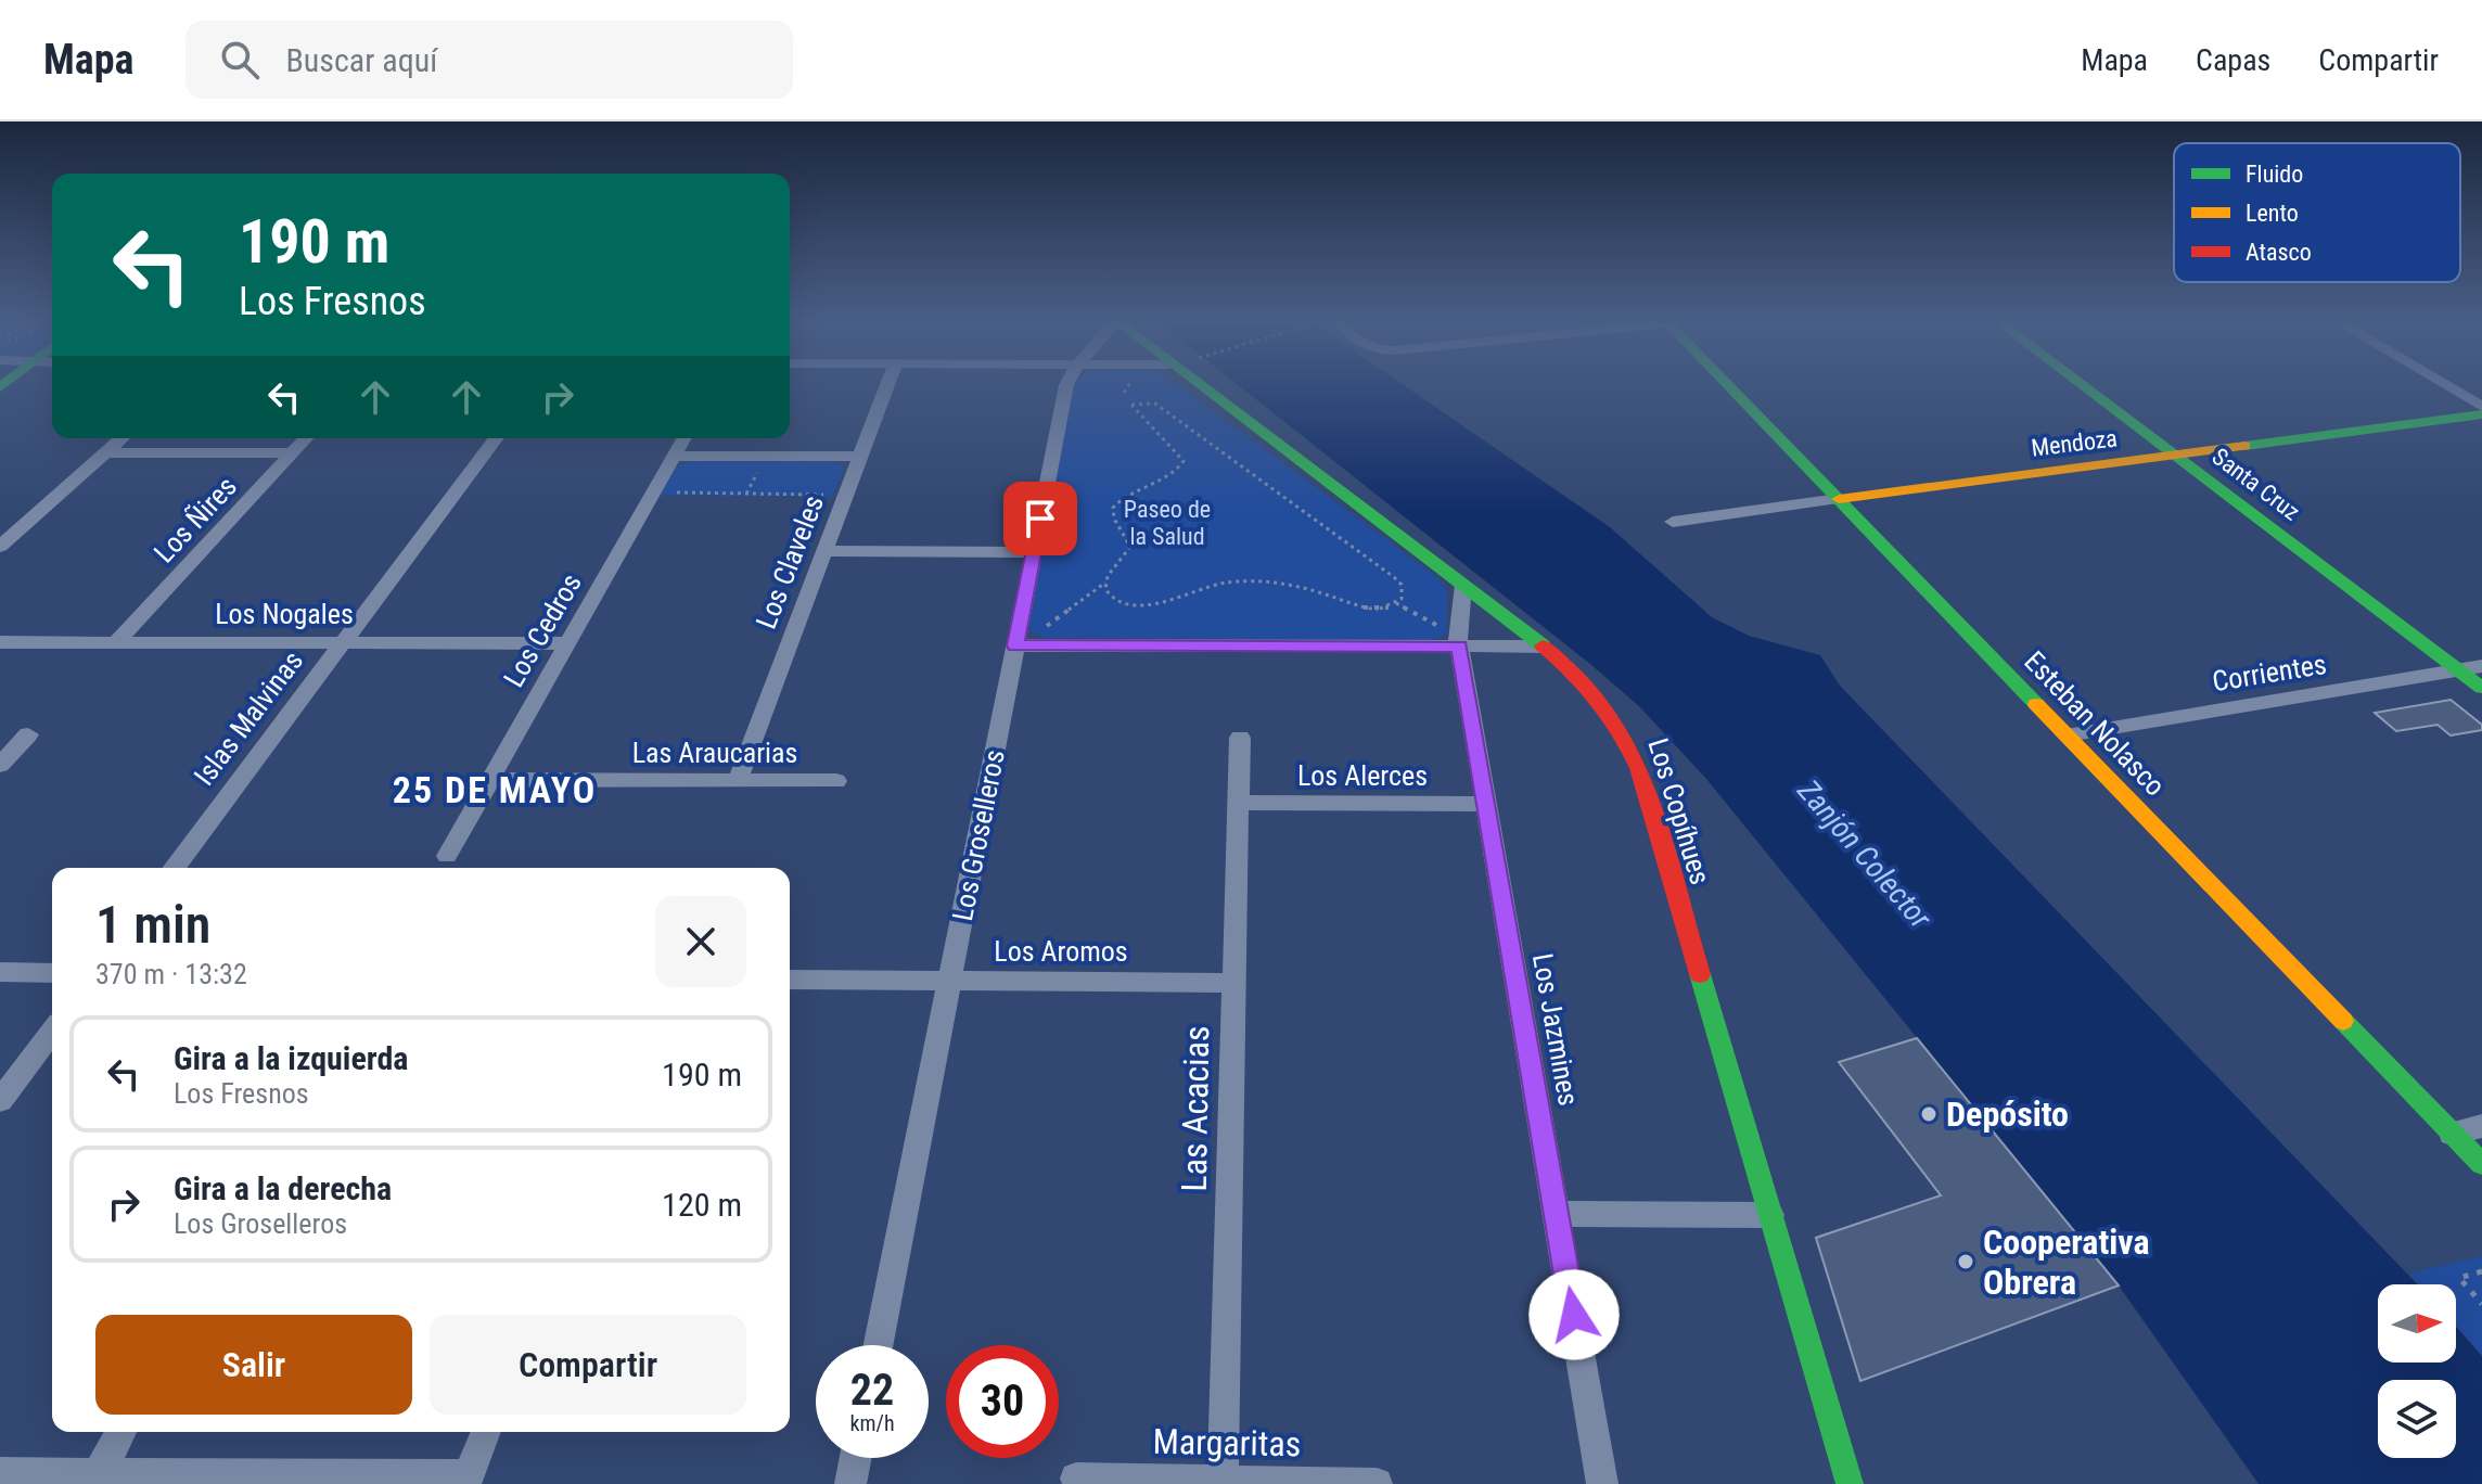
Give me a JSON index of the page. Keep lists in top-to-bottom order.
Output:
{
  "streets": {
    "street": [
      "Mendoza",
      "Santa Cruz",
      "Los Ñires",
      "Los Claveles",
      "Los Nogales",
      "Los Cedros",
      "Corrientes",
      "Islas Malvinas",
      "Esteban Nolasco",
      "Las Araucarias",
      "Los Alerces",
      "Los Copíhues",
      "Los Groselleros",
      "Los Aromos",
      "Los Jazmines",
      "Las Acacias",
      "Margaritas"
    ]
  },
  "crossings": [
    ["Mendoza", "Santa Cruz"],
    ["Mendoza", "Esteban Nolasco"],
    ["Santa Cruz", "Corrientes"],
    ["Los Ñires", "Los Nogales"],
    ["Los Claveles", "Las Araucarias"],
    ["Los Nogales", "Los Cedros"],
    ["Los Nogales", "Islas Malvinas"],
    ["Los Cedros", "Las Araucarias"],
    ["Corrientes", "Esteban Nolasco"],
    ["Los Alerces", "Los Jazmines"],
    ["Los Alerces", "Las Acacias"],
    ["Los Copíhues", "Los Jazmines"],
    ["Los Groselleros", "Los Aromos"],
    ["Los Aromos", "Las Acacias"],
    ["Las Acacias", "Margaritas"]
  ],
  "districts": ["25 DE MAYO"],
  "water": ["Zanjón Colector"],
  "parks": ["Paseo de la Salud"],
  "places": ["Depósito", "Cooperativa Obrera"],
  "legend": ["Fluido", "Lento", "Atasco"],
  "north": "right",
  "page": {
    "header": "Mapa",
    "search": "Buscar aquí",
    "nav": ["Mapa", "Capas", "Compartir"],
    "turn": ["190 m", "Los Fresnos"],
    "heading": ["1 min", "370 m · 13:32"],
    "list": [
      {
        "name": "Gira a la izquierda",
        "note": "Los Fresnos",
        "value": "190 m"
      },
      {
        "name": "Gira a la derecha",
        "note": "Los Groselleros",
        "value": "120 m"
      }
    ],
    "buttons": ["Salir", "Compartir"],
    "speed": "22 km/h",
    "limit": "30"
  }
}
